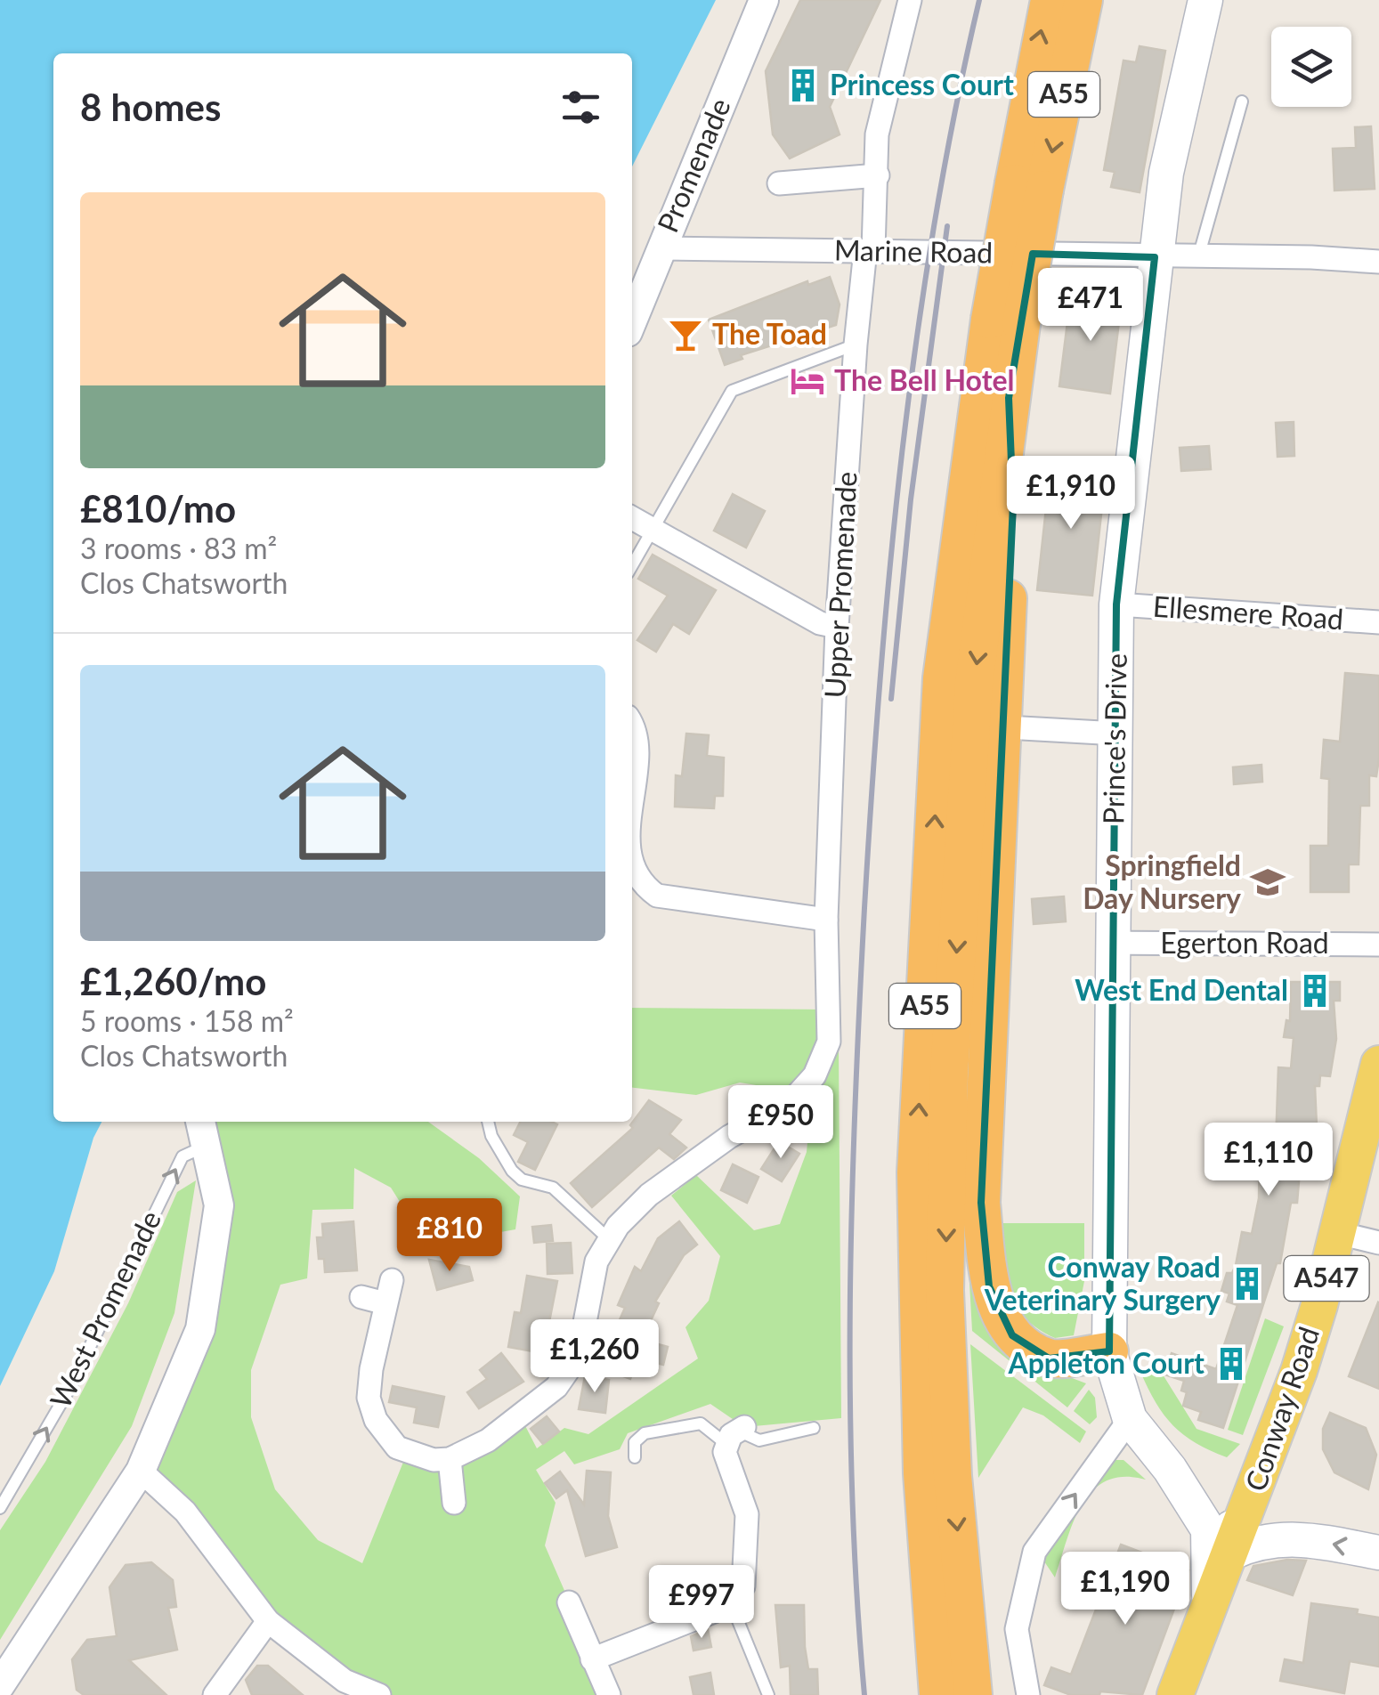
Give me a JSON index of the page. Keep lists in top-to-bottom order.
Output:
{
  "streets": {
    "highway": ["A55"],
    "main road": ["Prince's Drive", "A547", "Conway Road"],
    "street": [
      "Promenade",
      "Marine Road",
      "Upper Promenade",
      "Ellesmere Road",
      "Egerton Road"
    ],
    "lane": ["West Promenade"]
  },
  "crossings": [
    ["Promenade", "Marine Road"],
    ["Marine Road", "Upper Promenade"],
    ["Marine Road", "Prince's Drive"],
    ["Ellesmere Road", "Prince's Drive"],
    ["Prince's Drive", "Egerton Road"],
    ["Prince's Drive", "Conway Road"]
  ],
  "one_way": ["West Promenade"],
  "places": {
    "building": [
      "Princess Court",
      "West End Dental",
      "Conway Road Veterinary Surgery",
      "Appleton Court"
    ],
    "bar": ["The Toad"],
    "hotel": ["The Bell Hotel"],
    "school or university": ["Springfield Day Nursery"]
  },
  "page": {
    "heading": "8 homes",
    "list": [
      {
        "name": "£810/mo",
        "note": "3 rooms · 83 m² · Clos Chatsworth"
      },
      {
        "name": "£1,260/mo",
        "note": "5 rooms · 158 m² · Clos Chatsworth"
      }
    ],
    "price": [
      "£471",
      "£1,910",
      "£950",
      "£1,110",
      "£810",
      "£1,260",
      "£1,190",
      "£997"
    ]
  }
}
